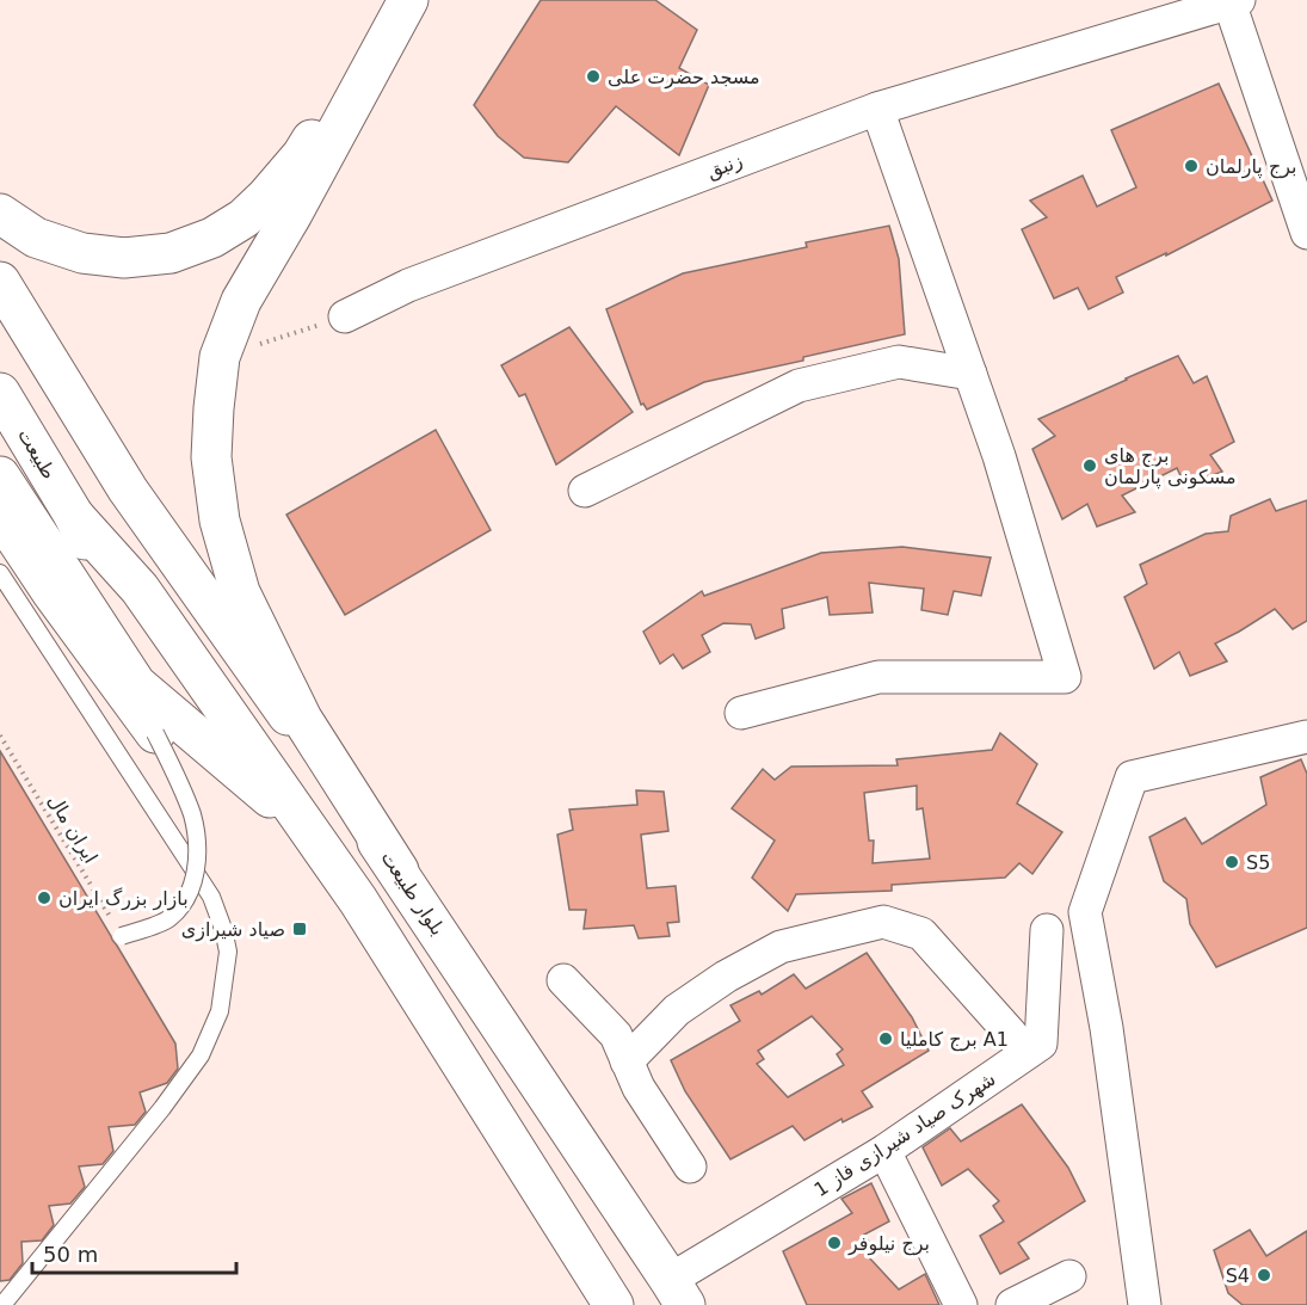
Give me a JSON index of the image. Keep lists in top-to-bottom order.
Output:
{
  "streets": {
    "main road": ["طبیعت", "بلوار طبیعت"],
    "street": ["زنبق", "شهرک صیاد شیرازی فاز 1"],
    "path": ["ایران مال"]
  },
  "crossings": [
    ["بلوار طبیعت", "شهرک صیاد شیرازی فاز 1"]
  ],
  "places": {
    "other": [
      "مسجد حضرت علی",
      "برج پارلمان",
      "برج های مسکونی پارلمان",
      "S5",
      "بازار بزرگ ایران",
      "برج کاملیا A1",
      "برج نیلوفر",
      "S4"
    ],
    "transit": ["صیاد شیرازی"]
  },
  "scale_bar": "50 m"
}
